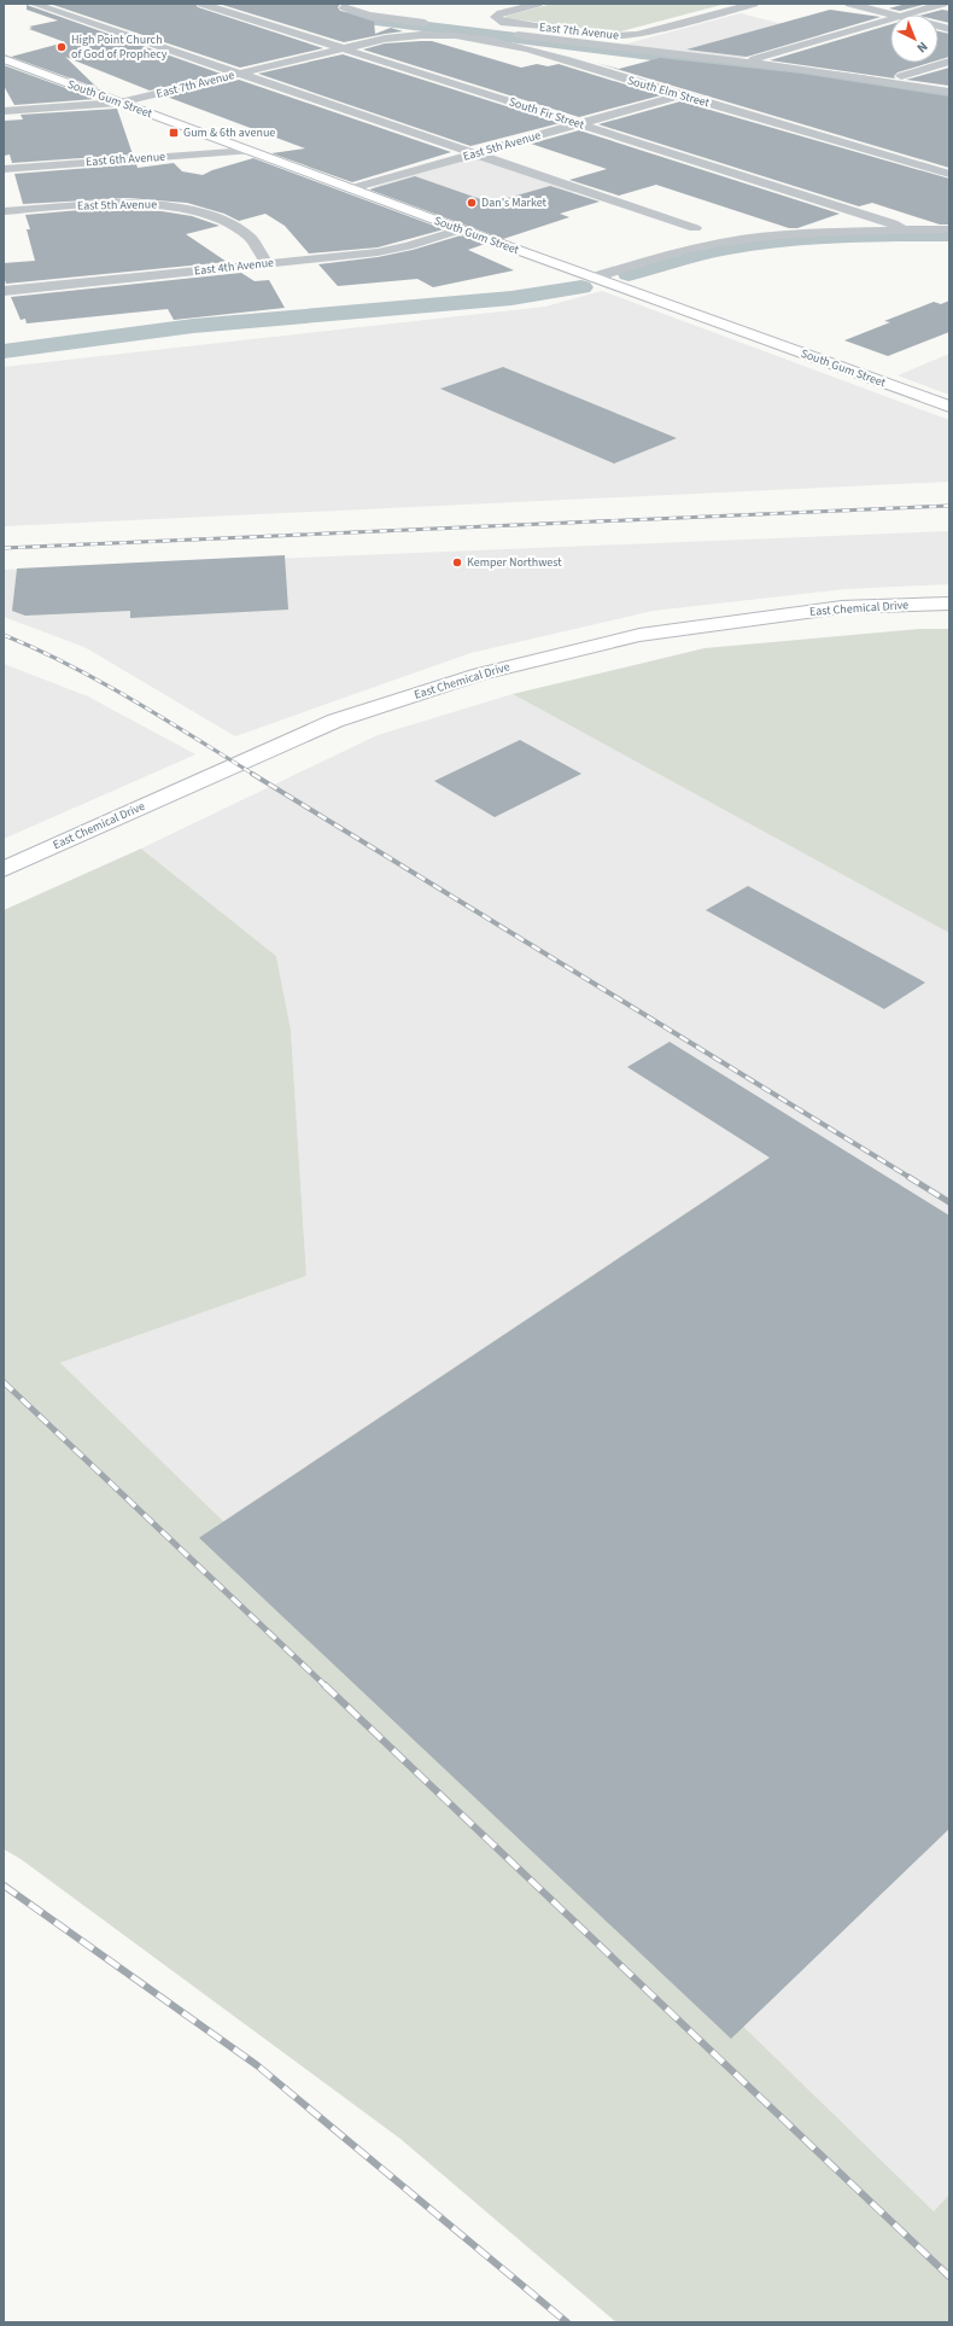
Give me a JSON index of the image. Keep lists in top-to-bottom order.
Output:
{
  "streets": {
    "main road": ["South Gum Street", "East Chemical Drive"],
    "street": [
      "East 7th Avenue",
      "South Elm Street",
      "South Fir Street",
      "East 5th Avenue",
      "East 6th Avenue",
      "East 4th Avenue"
    ]
  },
  "crossings": [
    ["East 7th Avenue", "South Elm Street"],
    ["East 7th Avenue", "South Gum Street"],
    ["East 7th Avenue", "South Fir Street"],
    ["South Elm Street", "East 5th Avenue"],
    ["South Gum Street", "East 5th Avenue"],
    ["South Gum Street", "East 6th Avenue"],
    ["South Gum Street", "East 4th Avenue"],
    ["South Fir Street", "East 5th Avenue"],
    ["East 5th Avenue", "East 4th Avenue"]
  ],
  "places": {
    "other": ["High Point Church of God of Prophecy", "Dan's Market", "Kemper Northwest"],
    "transit": ["Gum & 6th avenue"]
  },
  "north": "bottom right"
}
